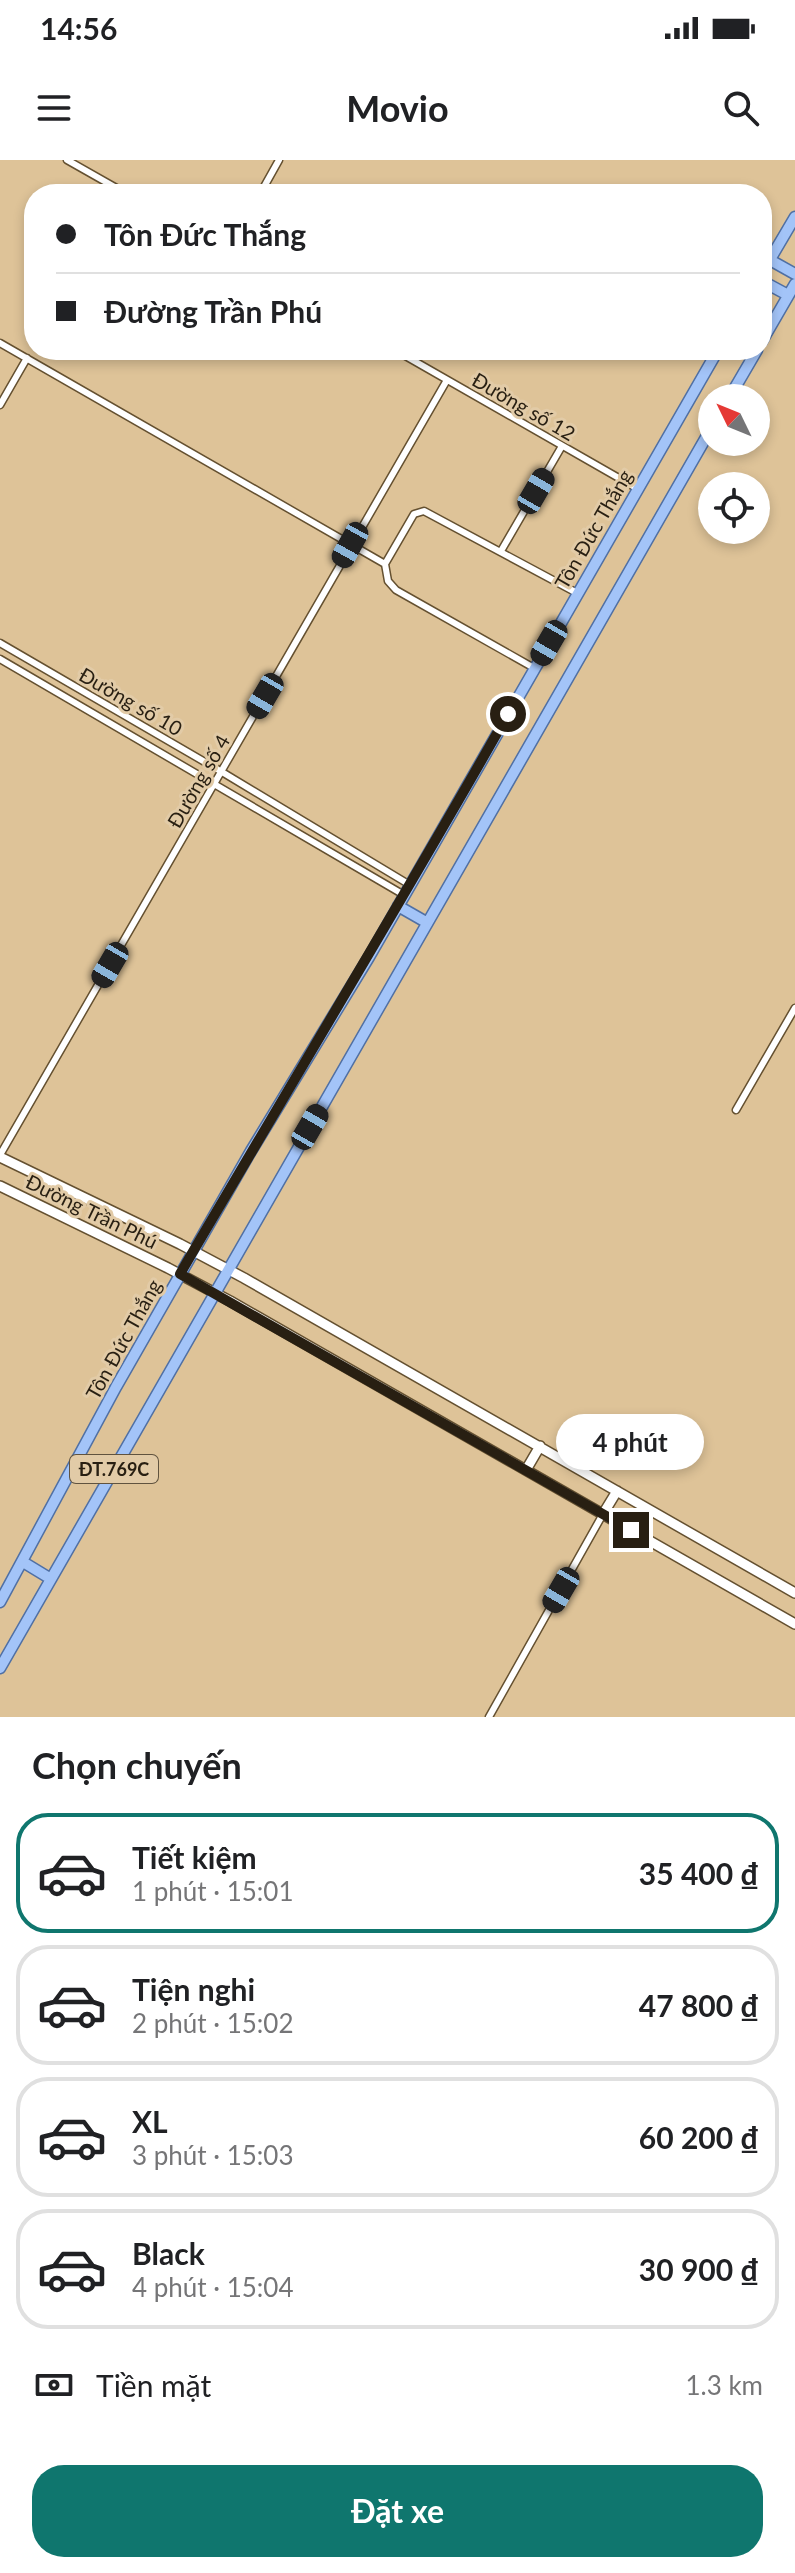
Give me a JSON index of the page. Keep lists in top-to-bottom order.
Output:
{
  "streets": {
    "main road": ["Tôn Đức Thắng", "Đường Trần Phú", "ĐT.769C"],
    "street": ["Đường số 12", "Đường số 10", "Đường số 4"]
  },
  "crossings": [
    ["Đường số 12", "Tôn Đức Thắng"],
    ["Đường số 12", "Đường số 4"],
    ["Tôn Đức Thắng", "Đường số 10"],
    ["Tôn Đức Thắng", "Đường Trần Phú"],
    ["Đường số 10", "Đường số 4"],
    ["Đường số 4", "Đường Trần Phú"],
    ["Đường Trần Phú", "ĐT.769C"]
  ],
  "north": "top left",
  "page": {
    "status": "14:56",
    "header": "Movio",
    "banner": ["Tôn Đức Thắng", "Đường Trần Phú"],
    "bubble": "4 phút",
    "heading": "Chọn chuyến",
    "list": [
      {
        "name": "Tiết kiệm",
        "note": "1 phút · 15:01",
        "value": "35 400 ₫"
      },
      {
        "name": "Tiện nghi",
        "note": "2 phút · 15:02",
        "value": "47 800 ₫"
      },
      {
        "name": "XL",
        "note": "3 phút · 15:03",
        "value": "60 200 ₫"
      },
      {
        "name": "Black",
        "note": "4 phút · 15:04",
        "value": "30 900 ₫"
      }
    ],
    "pay": ["Tiền mặt", "1.3 km"],
    "buttons": "Đặt xe"
  }
}
